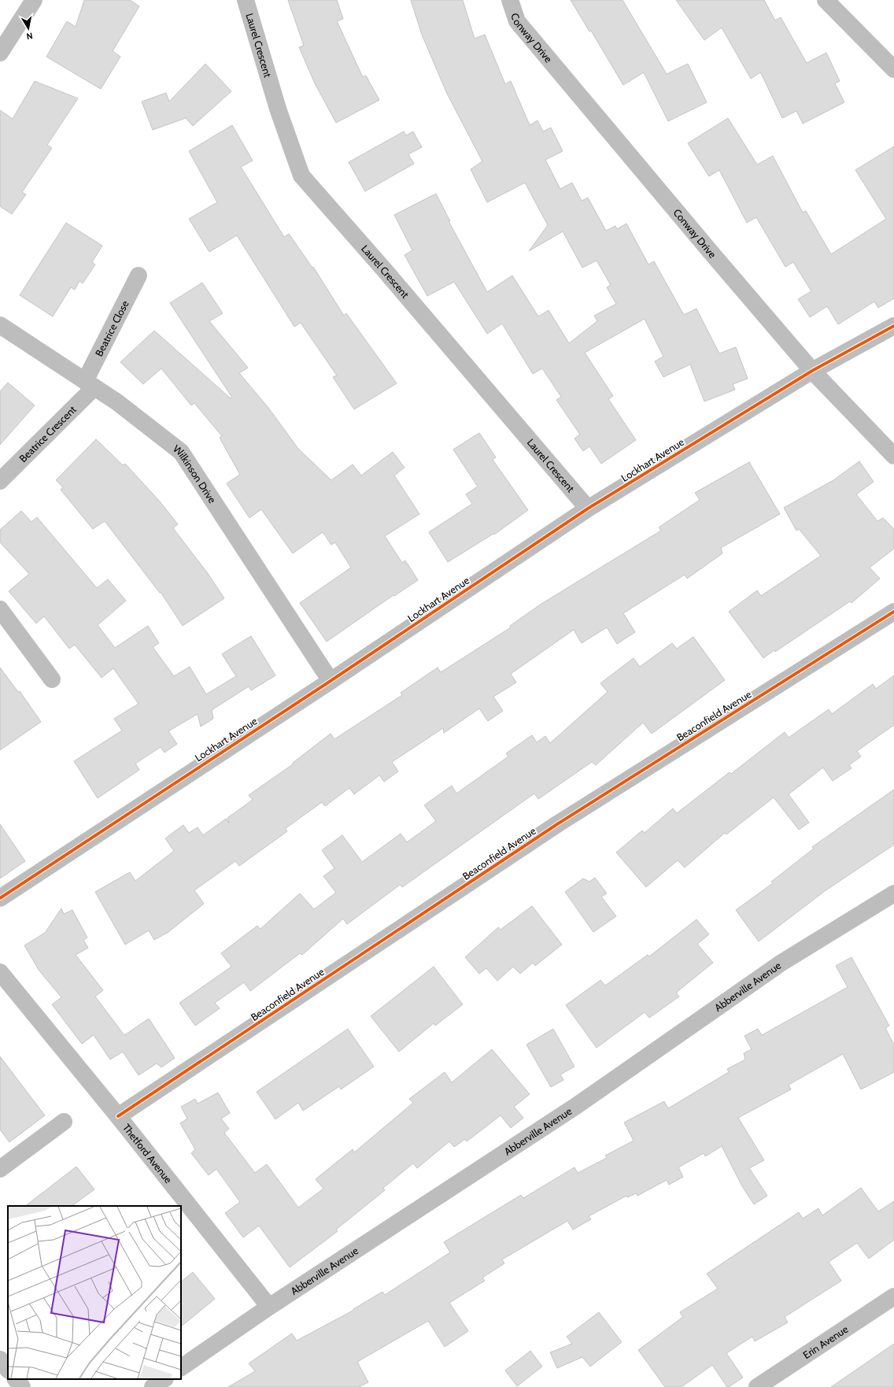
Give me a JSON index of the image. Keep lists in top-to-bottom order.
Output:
{
  "streets": {
    "street": [
      "Conway Drive",
      "Laurel Crescent",
      "Beatrice Close",
      "Beatrice Crescent",
      "Lockhart Avenue",
      "Wilkinson Drive",
      "Beaconfield Avenue",
      "Abberville Avenue",
      "Thetford Avenue",
      "Erin Avenue"
    ]
  },
  "crossings": [
    ["Conway Drive", "Lockhart Avenue"],
    ["Laurel Crescent", "Lockhart Avenue"],
    ["Beatrice Close", "Beatrice Crescent"],
    ["Beatrice Close", "Wilkinson Drive"],
    ["Beatrice Crescent", "Wilkinson Drive"],
    ["Lockhart Avenue", "Wilkinson Drive"],
    ["Beaconfield Avenue", "Thetford Avenue"],
    ["Abberville Avenue", "Thetford Avenue"]
  ],
  "north": "bottom"
}
